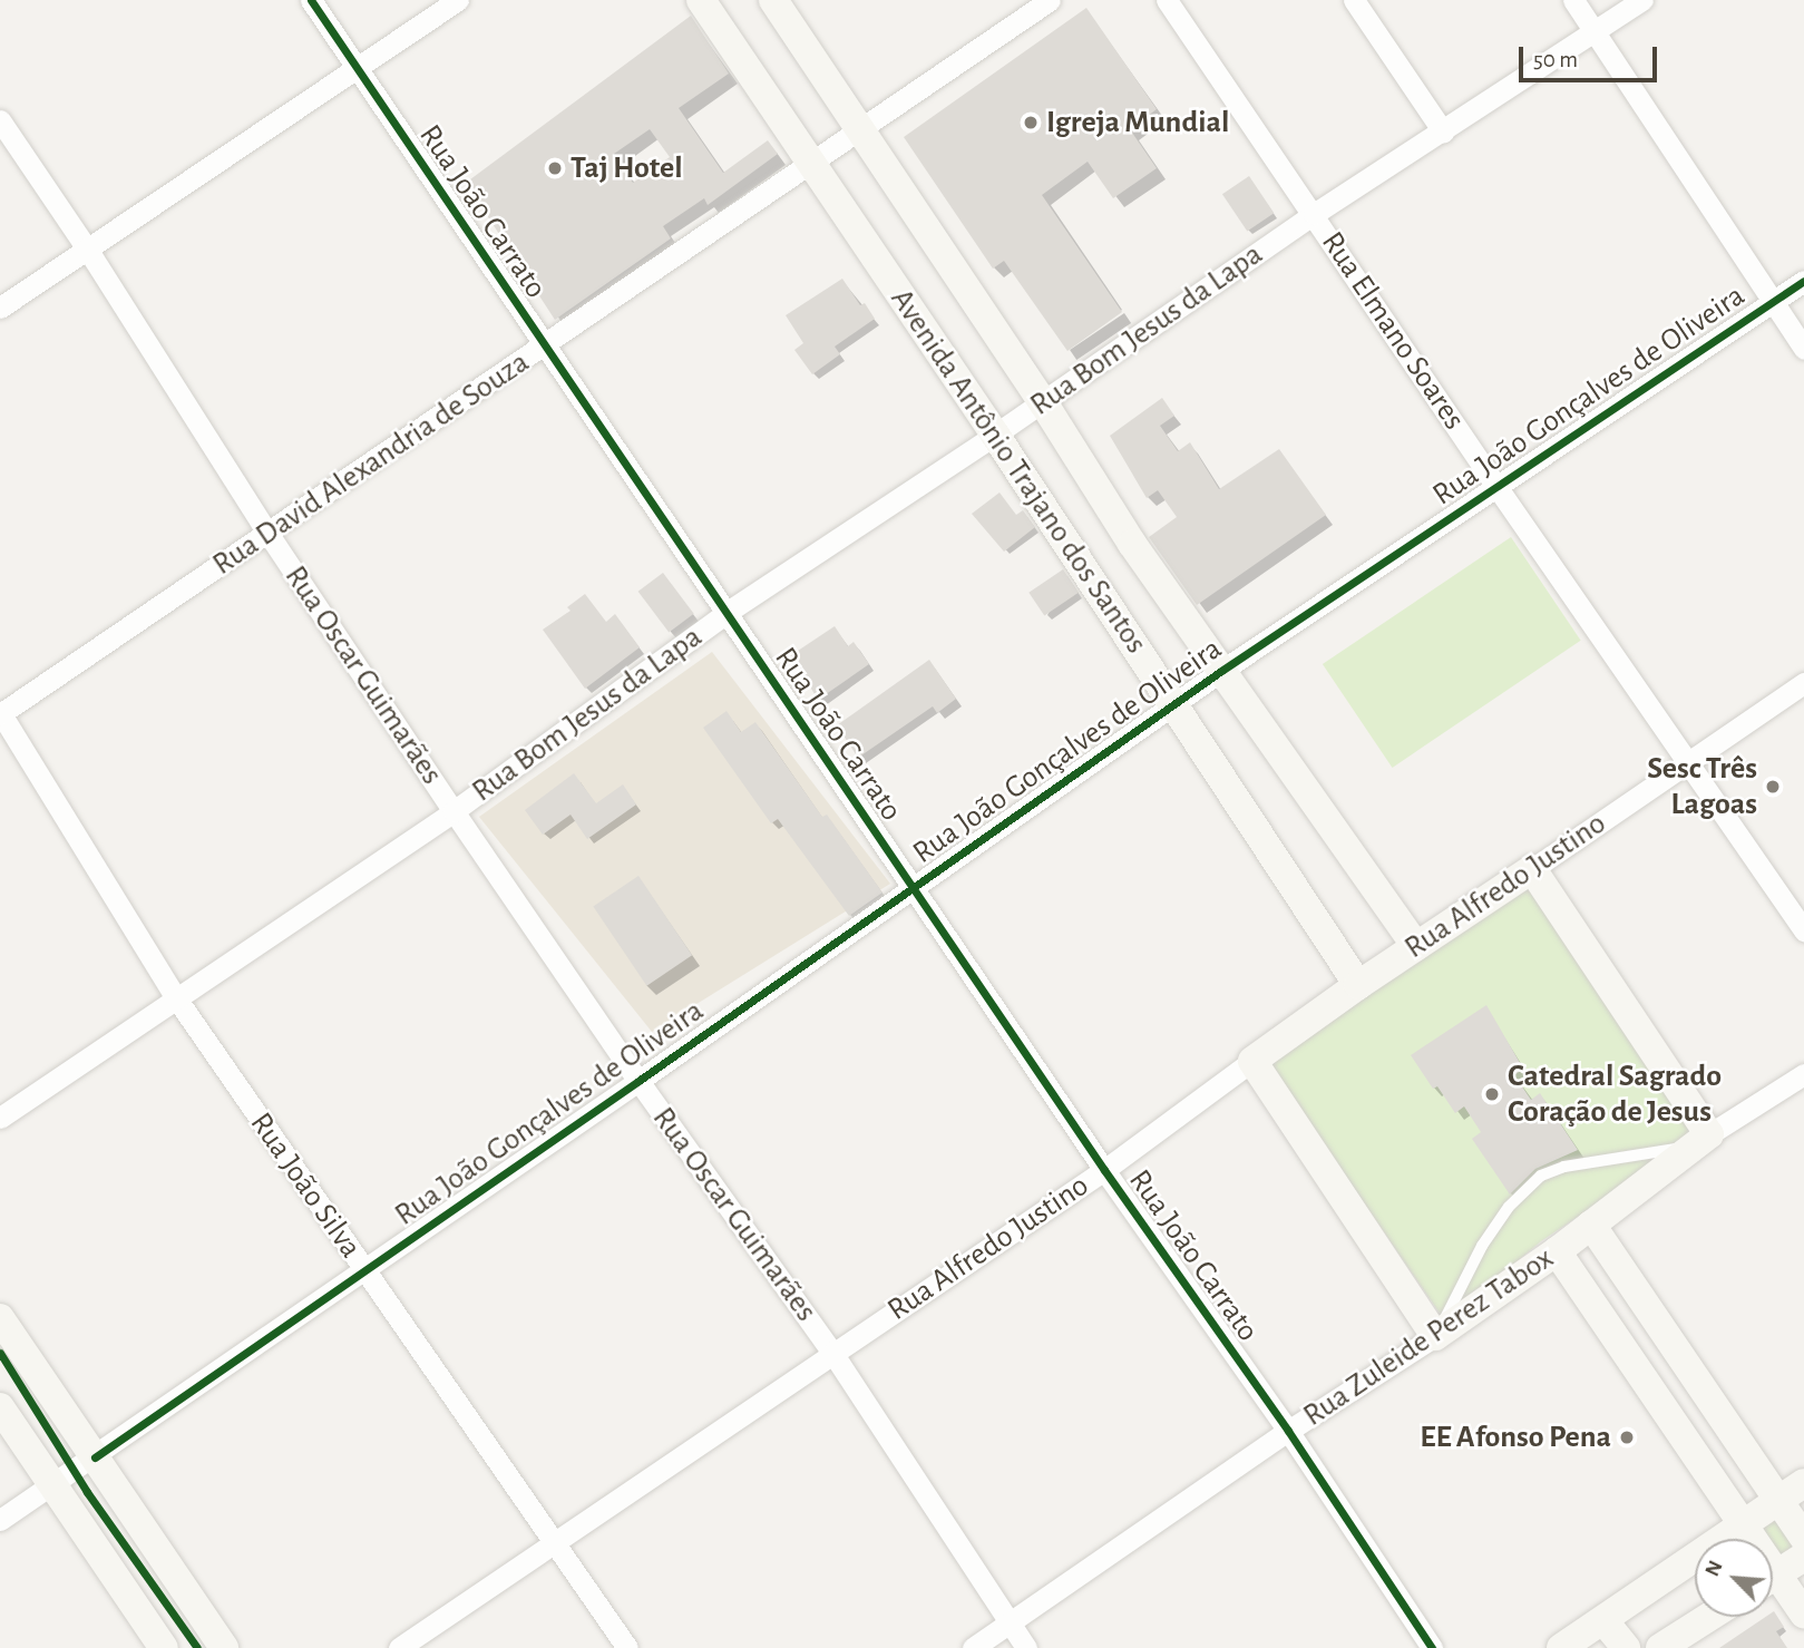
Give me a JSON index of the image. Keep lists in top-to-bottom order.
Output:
{
  "streets": {
    "main road": ["Avenida Antônio Trajano dos Santos", "Rua Alfredo Justino", "Rua Zuleide Perez Tabox"],
    "street": [
      "Rua João Carrato",
      "Rua Bom Jesus da Lapa",
      "Rua Elmano Soares",
      "Rua João Gonçalves de Oliveira",
      "Rua David Alexandria de Souza",
      "Rua Oscar Guimarães",
      "Rua João Silva"
    ]
  },
  "crossings": [
    ["Rua João Carrato", "Rua Bom Jesus da Lapa"],
    ["Rua João Carrato", "Rua João Gonçalves de Oliveira"],
    ["Rua João Carrato", "Rua David Alexandria de Souza"],
    ["Rua João Carrato", "Rua Alfredo Justino"],
    ["Rua João Carrato", "Rua Zuleide Perez Tabox"],
    ["Rua Bom Jesus da Lapa", "Rua Elmano Soares"],
    ["Rua Bom Jesus da Lapa", "Avenida Antônio Trajano dos Santos"],
    ["Rua Bom Jesus da Lapa", "Rua Oscar Guimarães"],
    ["Rua Bom Jesus da Lapa", "Rua João Silva"],
    ["Rua Elmano Soares", "Rua João Gonçalves de Oliveira"],
    ["Rua Elmano Soares", "Rua Alfredo Justino"],
    ["Rua João Gonçalves de Oliveira", "Avenida Antônio Trajano dos Santos"],
    ["Rua João Gonçalves de Oliveira", "Rua Oscar Guimarães"],
    ["Rua João Gonçalves de Oliveira", "Rua João Silva"],
    ["Rua David Alexandria de Souza", "Avenida Antônio Trajano dos Santos"],
    ["Rua David Alexandria de Souza", "Rua Oscar Guimarães"],
    ["Rua David Alexandria de Souza", "Rua João Silva"],
    ["Avenida Antônio Trajano dos Santos", "Rua Alfredo Justino"],
    ["Rua Oscar Guimarães", "Rua Alfredo Justino"],
    ["Rua Oscar Guimarães", "Rua Zuleide Perez Tabox"],
    ["Rua Alfredo Justino", "Rua João Silva"]
  ],
  "places": [
    "Igreja Mundial",
    "Taj Hotel",
    "Sesc Três Lagoas",
    "Catedral Sagrado Coração de Jesus",
    "EE Afonso Pena"
  ],
  "scale_bar": "50 m",
  "north": "top left"
}
